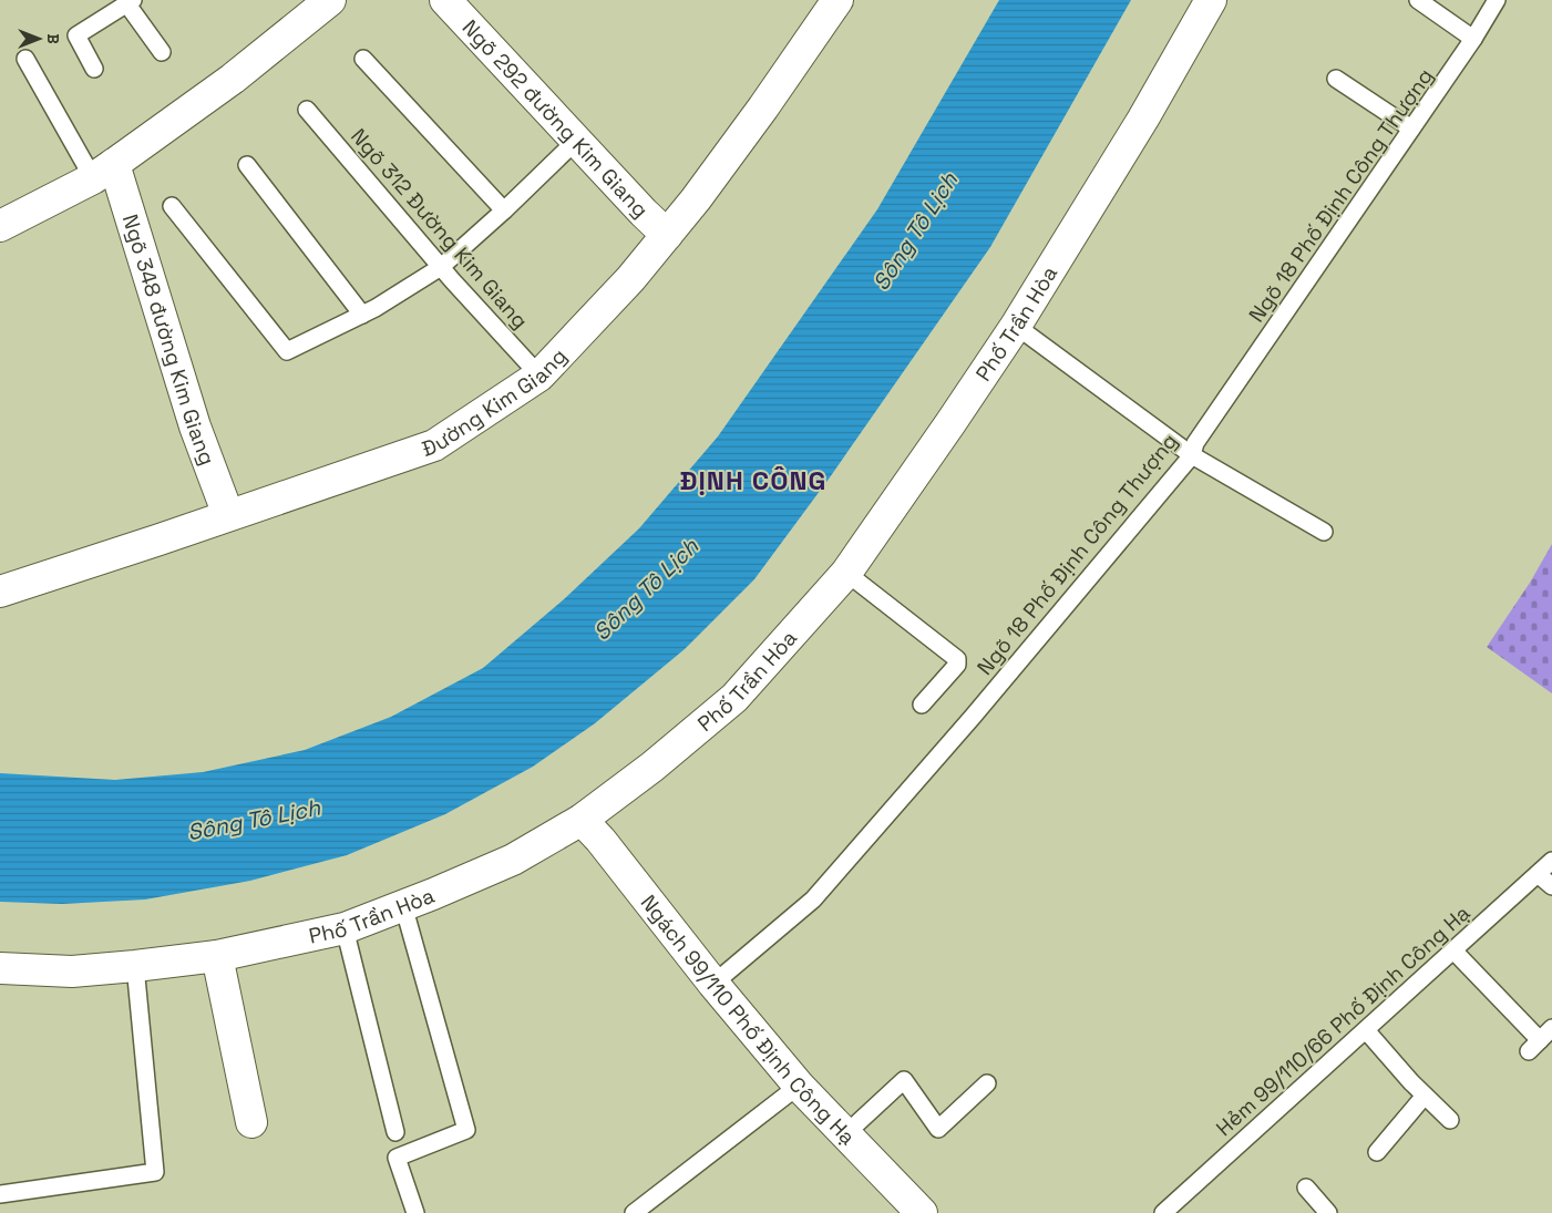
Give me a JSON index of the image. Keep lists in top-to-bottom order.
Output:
{
  "streets": {
    "main road": [
      "Ngõ 292 đường Kim Giang",
      "Phố Trần Hòa",
      "Ngõ 348 đường Kim Giang",
      "Đường Kim Giang",
      "Ngách 99/110 Phố Định Công Hạ"
    ],
    "lane": ["Ngõ 18 Phố Định Công Thượng", "Ngõ 312 Đường Kim Giang", "Hẻm 99/110/66 Phố Định Công Hạ"]
  },
  "crossings": [
    ["Ngõ 292 đường Kim Giang", "Đường Kim Giang"],
    ["Ngõ 18 Phố Định Công Thượng", "Ngách 99/110 Phố Định Công Hạ"],
    ["Ngõ 312 Đường Kim Giang", "Đường Kim Giang"],
    ["Phố Trần Hòa", "Ngách 99/110 Phố Định Công Hạ"],
    ["Ngõ 348 đường Kim Giang", "Đường Kim Giang"]
  ],
  "districts": ["ĐỊNH CÔNG"],
  "water": ["Sông Tô Lịch"],
  "north": "right"
}
